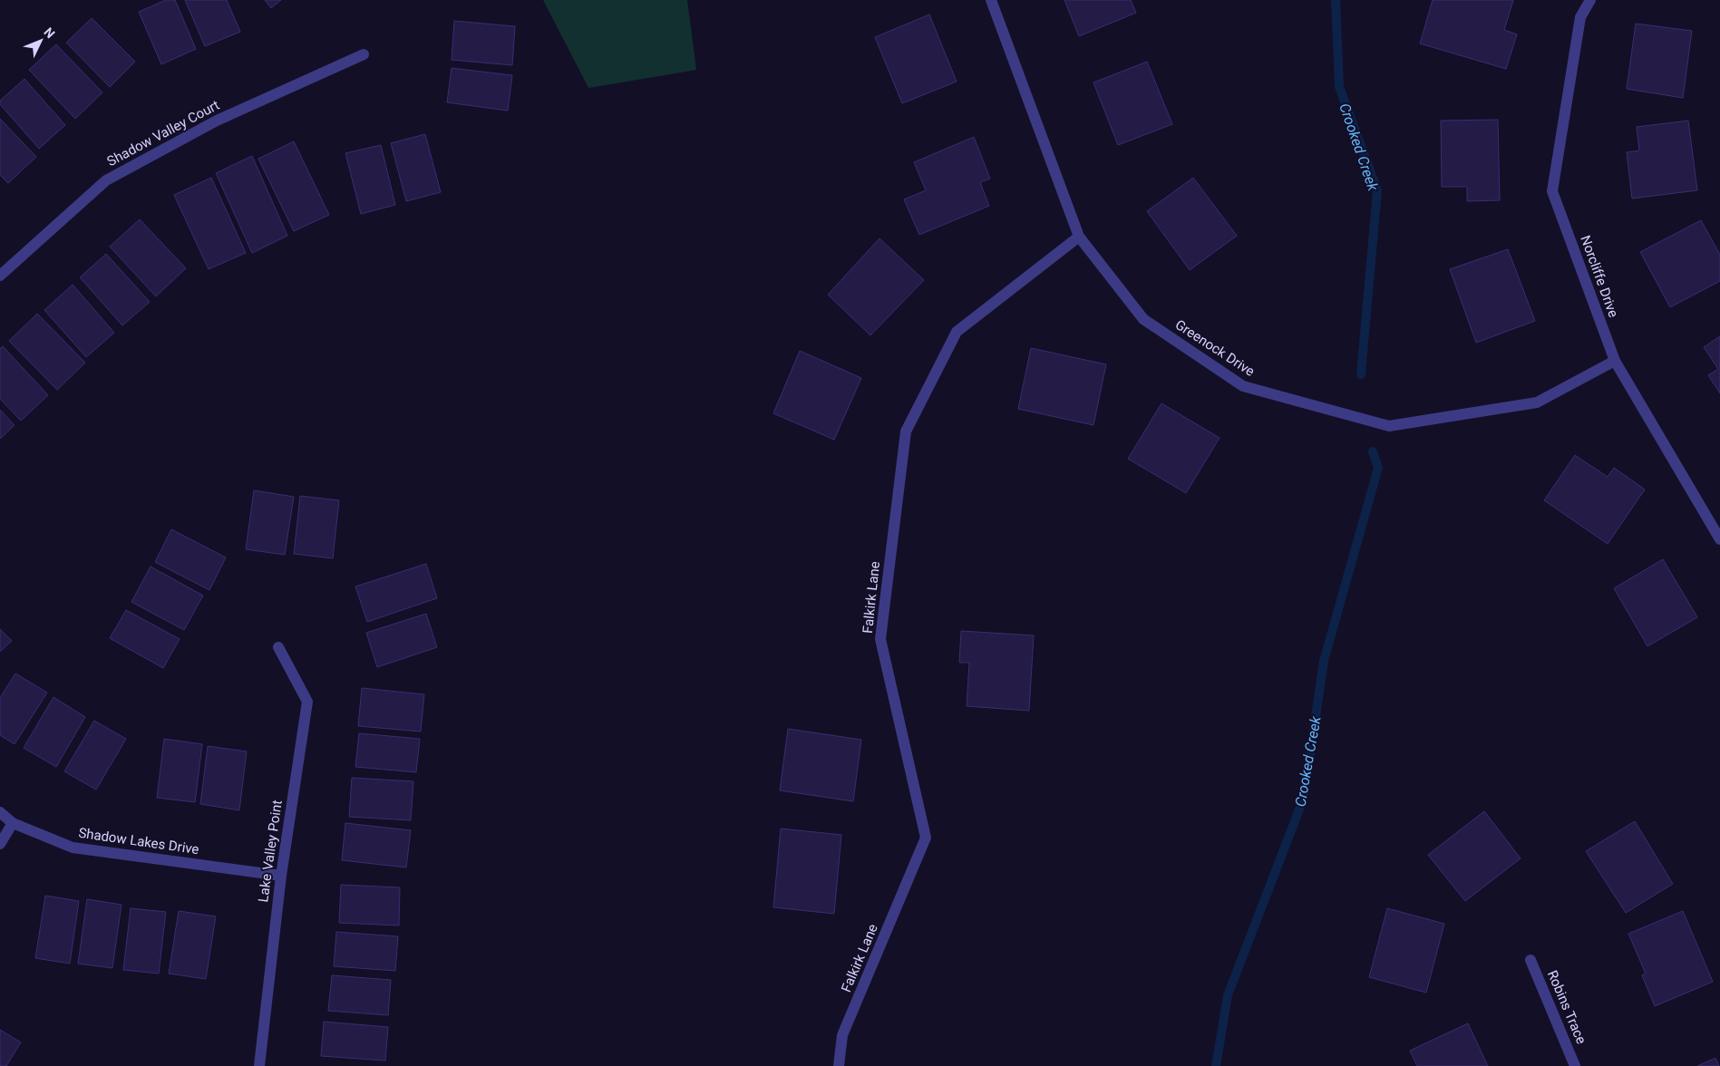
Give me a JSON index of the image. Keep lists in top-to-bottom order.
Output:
{
  "streets": {
    "street": [
      "Shadow Valley Court",
      "Norcliffe Drive",
      "Greenock Drive",
      "Falkirk Lane",
      "Shadow Lakes Drive",
      "Lake Valley Point",
      "Robins Trace"
    ]
  },
  "crossings": [
    ["Norcliffe Drive", "Greenock Drive"],
    ["Greenock Drive", "Falkirk Lane"],
    ["Shadow Lakes Drive", "Lake Valley Point"]
  ],
  "water": ["Crooked Creek"],
  "north": "top right"
}
